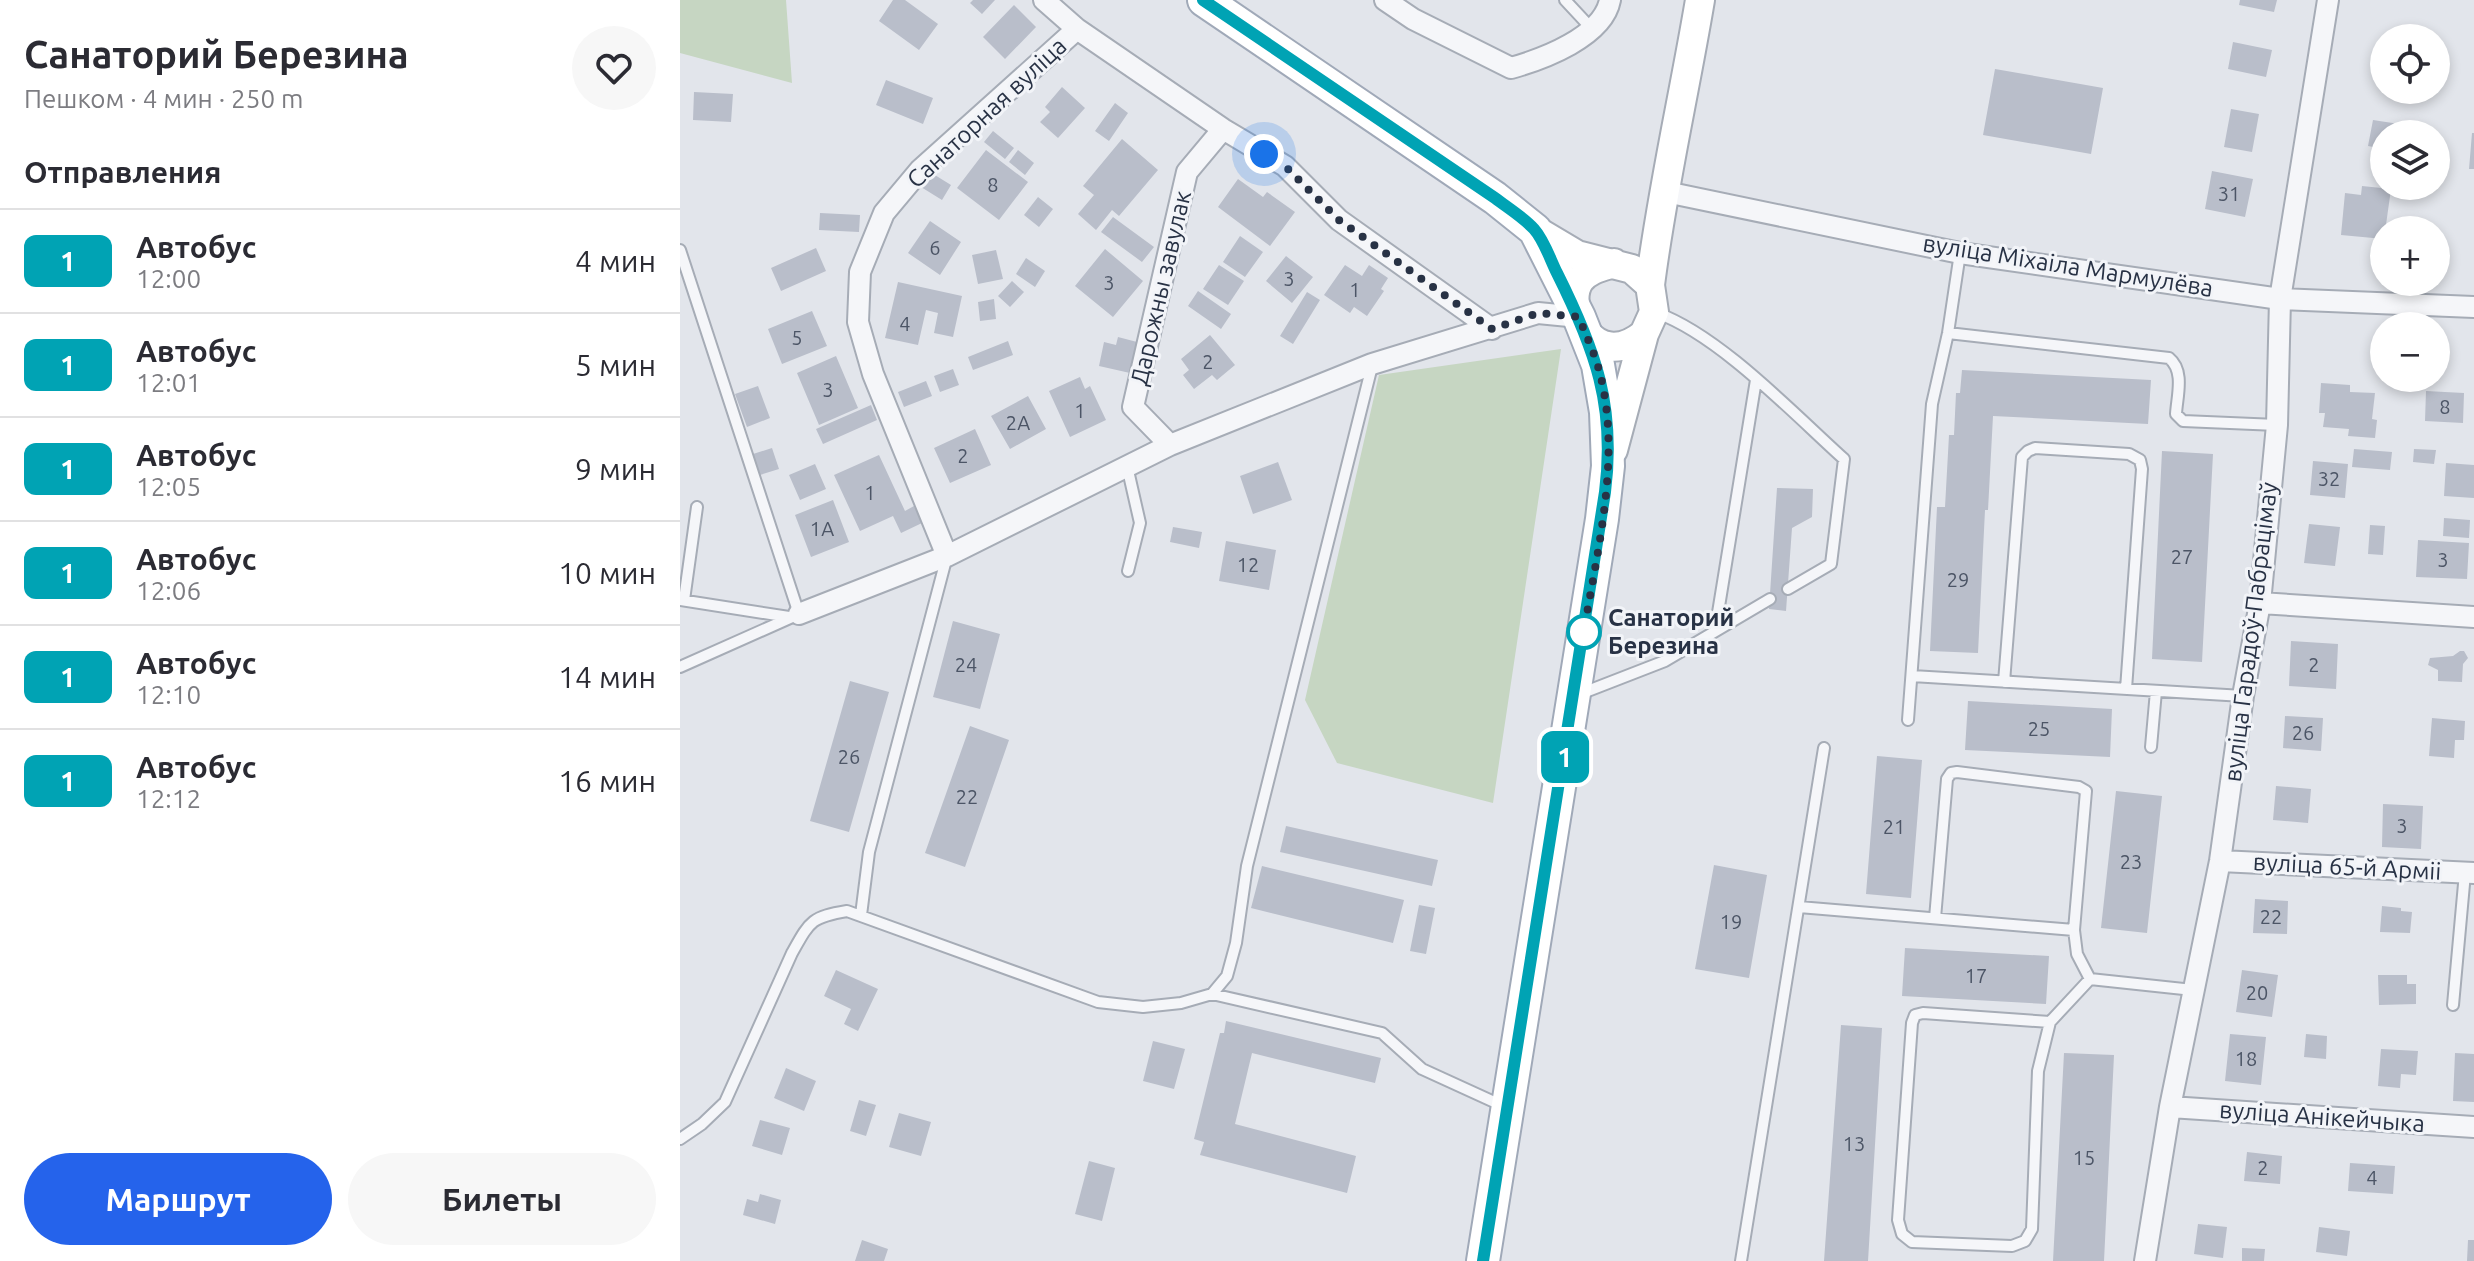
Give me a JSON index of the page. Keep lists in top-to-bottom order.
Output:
{
  "streets": {
    "street": [
      "Санаторная вуліца",
      "вуліца Міхаіла Мармулёва",
      "Дарожны завулак",
      "вуліца Гарадоў-Пабрацімаў",
      "вуліца 65-й Арміі",
      "вуліца Анікейчыка"
    ]
  },
  "crossings": [
    ["вуліца Міхаіла Мармулёва", "вуліца Гарадоў-Пабрацімаў"],
    ["вуліца Гарадоў-Пабрацімаў", "вуліца 65-й Арміі"],
    ["вуліца Гарадоў-Пабрацімаў", "вуліца Анікейчыка"]
  ],
  "places": ["Санаторий Березина"],
  "lines": ["bus line 1"],
  "house_numbers": [
    "8",
    "31",
    "6",
    "3",
    "3",
    "1",
    "4",
    "5",
    "2",
    "3",
    "8",
    "1",
    "2А",
    "2",
    "32",
    "1",
    "1А",
    "27",
    "3",
    "12",
    "29",
    "24",
    "2",
    "25",
    "26",
    "26",
    "22",
    "3",
    "21",
    "23",
    "22",
    "19",
    "17",
    "20",
    "18",
    "13",
    "15",
    "2",
    "4"
  ],
  "page": {
    "heading": [
      ["Санаторий Березина", "Пешком · 4 мин · 250 m"],
      "Отправления"
    ],
    "on_map": "1",
    "map_buttons": ["+", "−"],
    "list": [
      {
        "mark": "1",
        "name": "Автобус",
        "note": "12:00",
        "value": "4 мин"
      },
      {
        "mark": "1",
        "name": "Автобус",
        "note": "12:01",
        "value": "5 мин"
      },
      {
        "mark": "1",
        "name": "Автобус",
        "note": "12:05",
        "value": "9 мин"
      },
      {
        "mark": "1",
        "name": "Автобус",
        "note": "12:06",
        "value": "10 мин"
      },
      {
        "mark": "1",
        "name": "Автобус",
        "note": "12:10",
        "value": "14 мин"
      },
      {
        "mark": "1",
        "name": "Автобус",
        "note": "12:12",
        "value": "16 мин"
      }
    ],
    "buttons": ["Маршрут", "Билеты"]
  }
}
